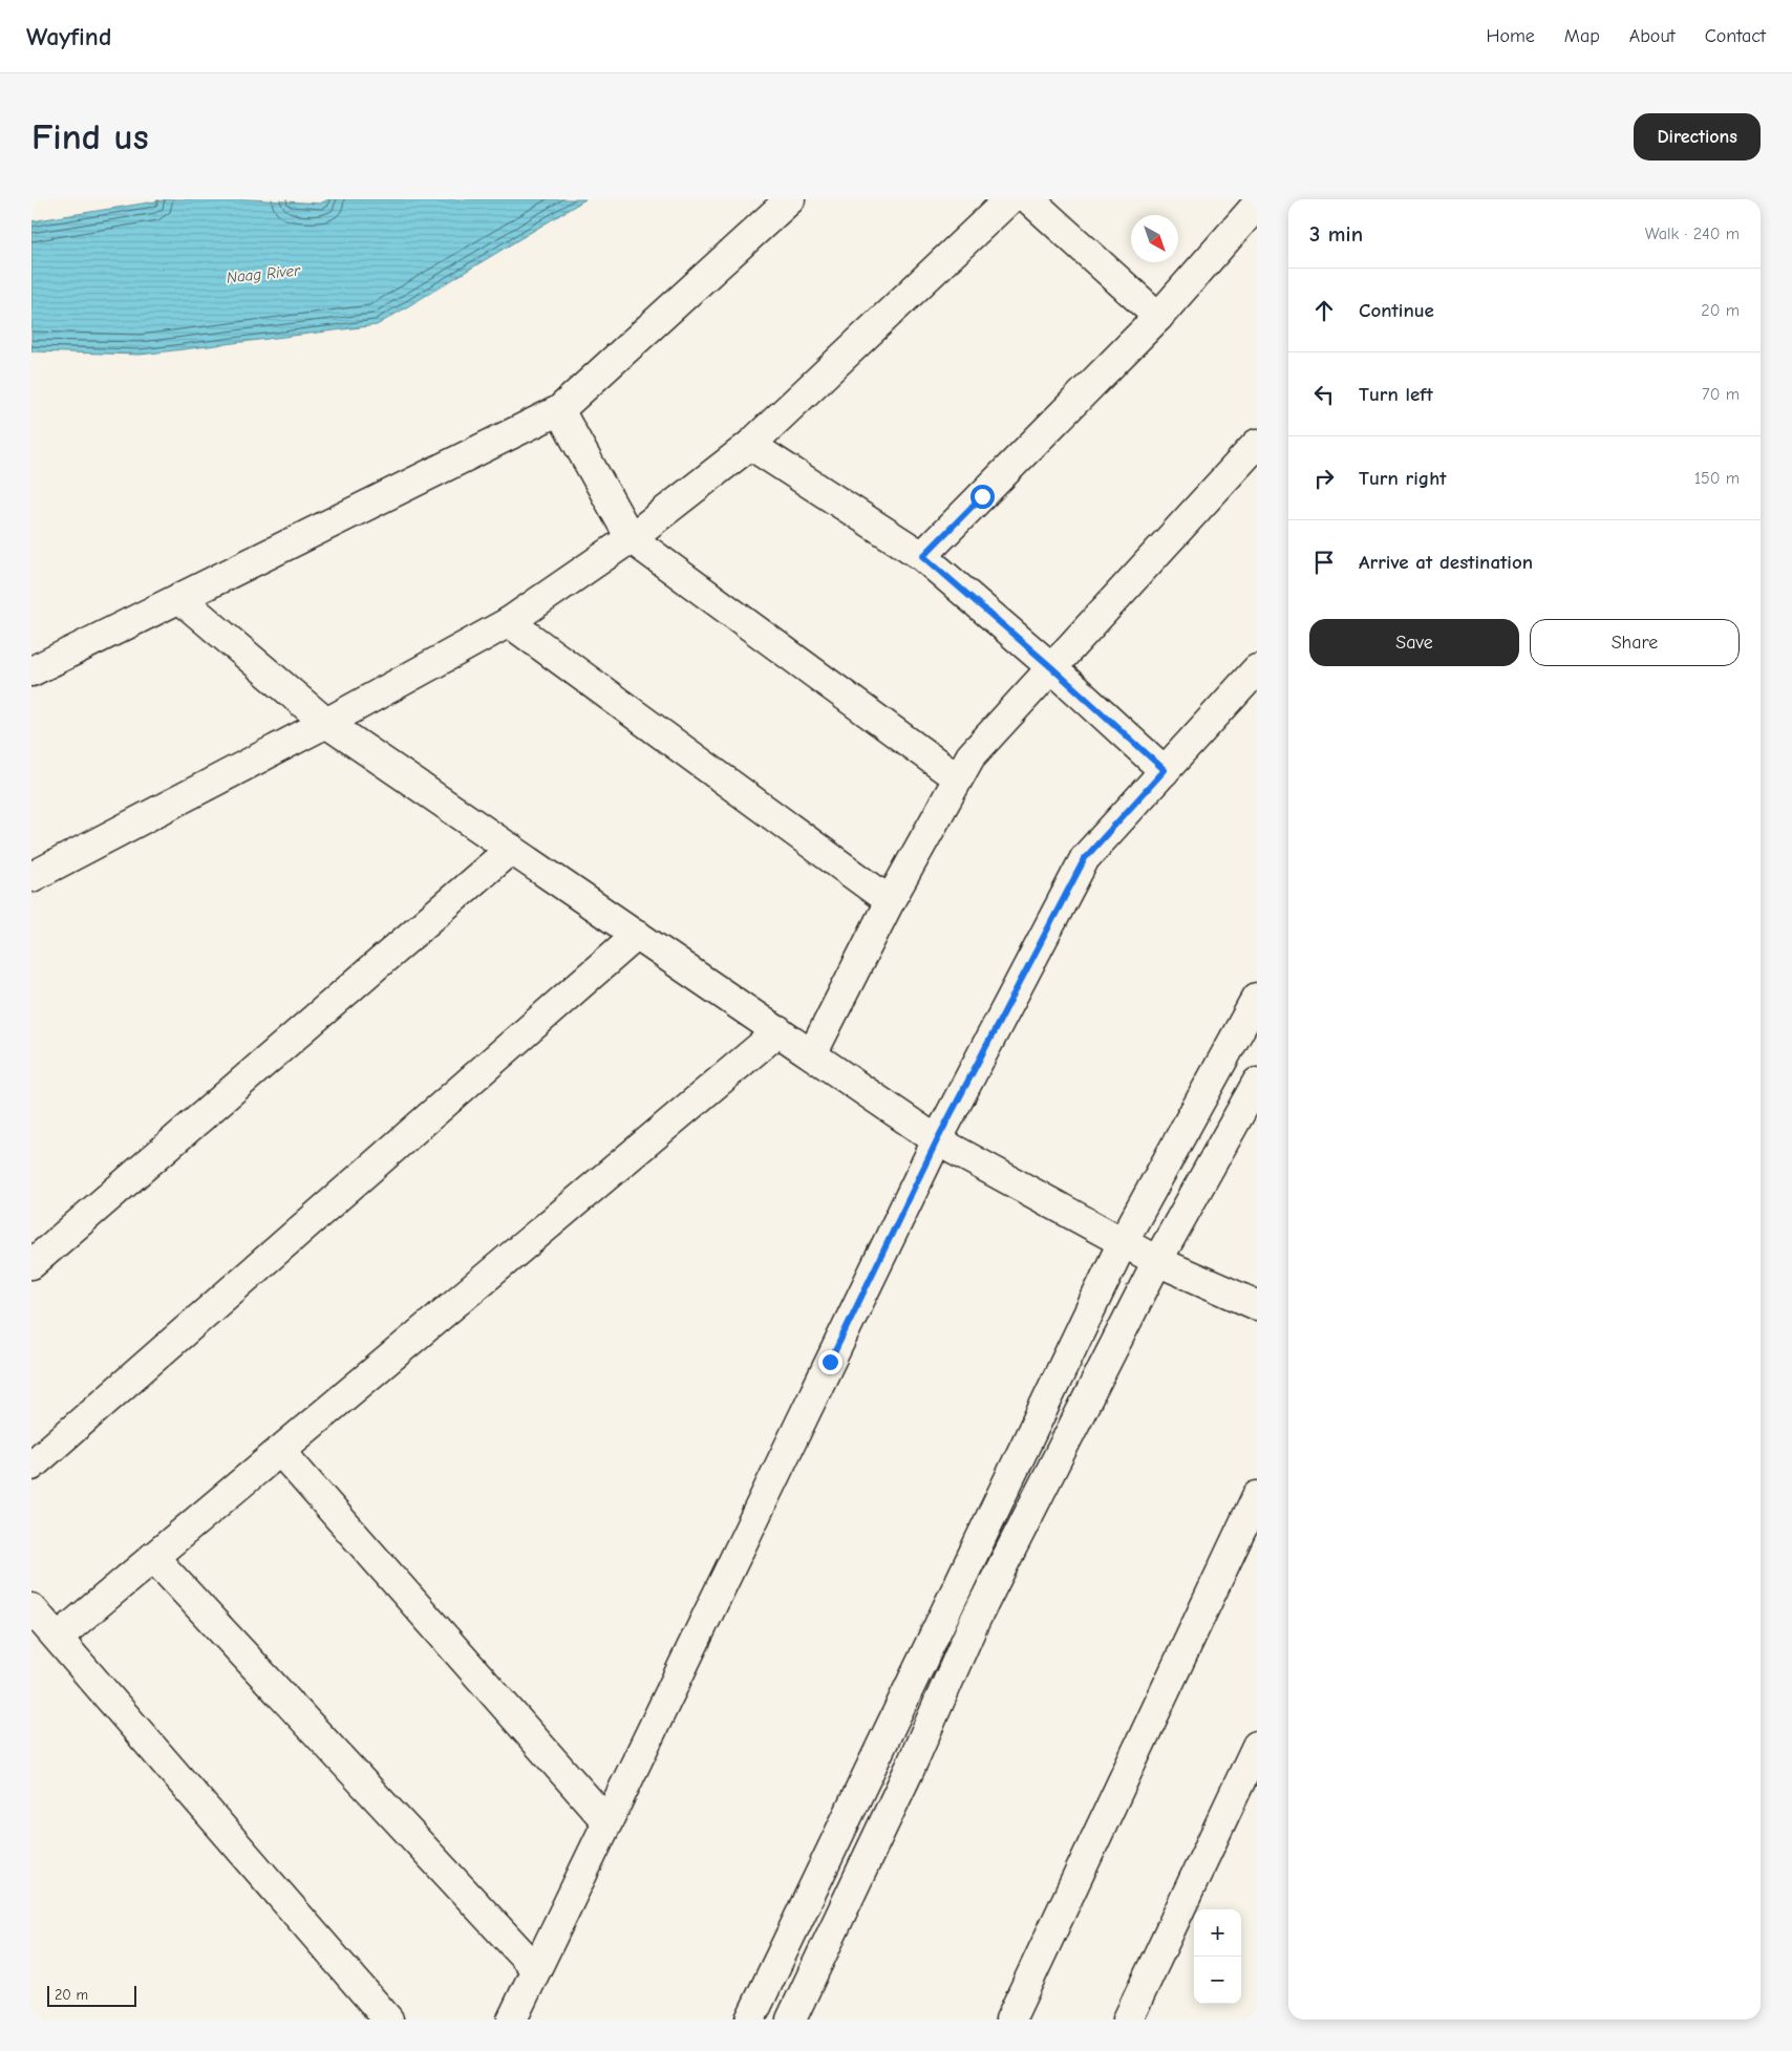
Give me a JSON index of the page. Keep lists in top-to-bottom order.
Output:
{
  "water": ["Naag River"],
  "scale_bar": "20 m",
  "north": "bottom right",
  "page": {
    "header": "Wayfind",
    "nav": [
      "Home",
      "Map",
      "About",
      "Contact"
    ],
    "buttons": [
      "Directions",
      ["Save", "Share"]
    ],
    "title": "Find us",
    "heading": ["3 min", "Walk · 240 m"],
    "list": [
      ["Continue", "20 m"],
      ["Turn left", "70 m"],
      ["Turn right", "150 m"],
      "Arrive at destination"
    ],
    "map_buttons": ["+", "−"],
    "scale": "20 m"
  }
}
